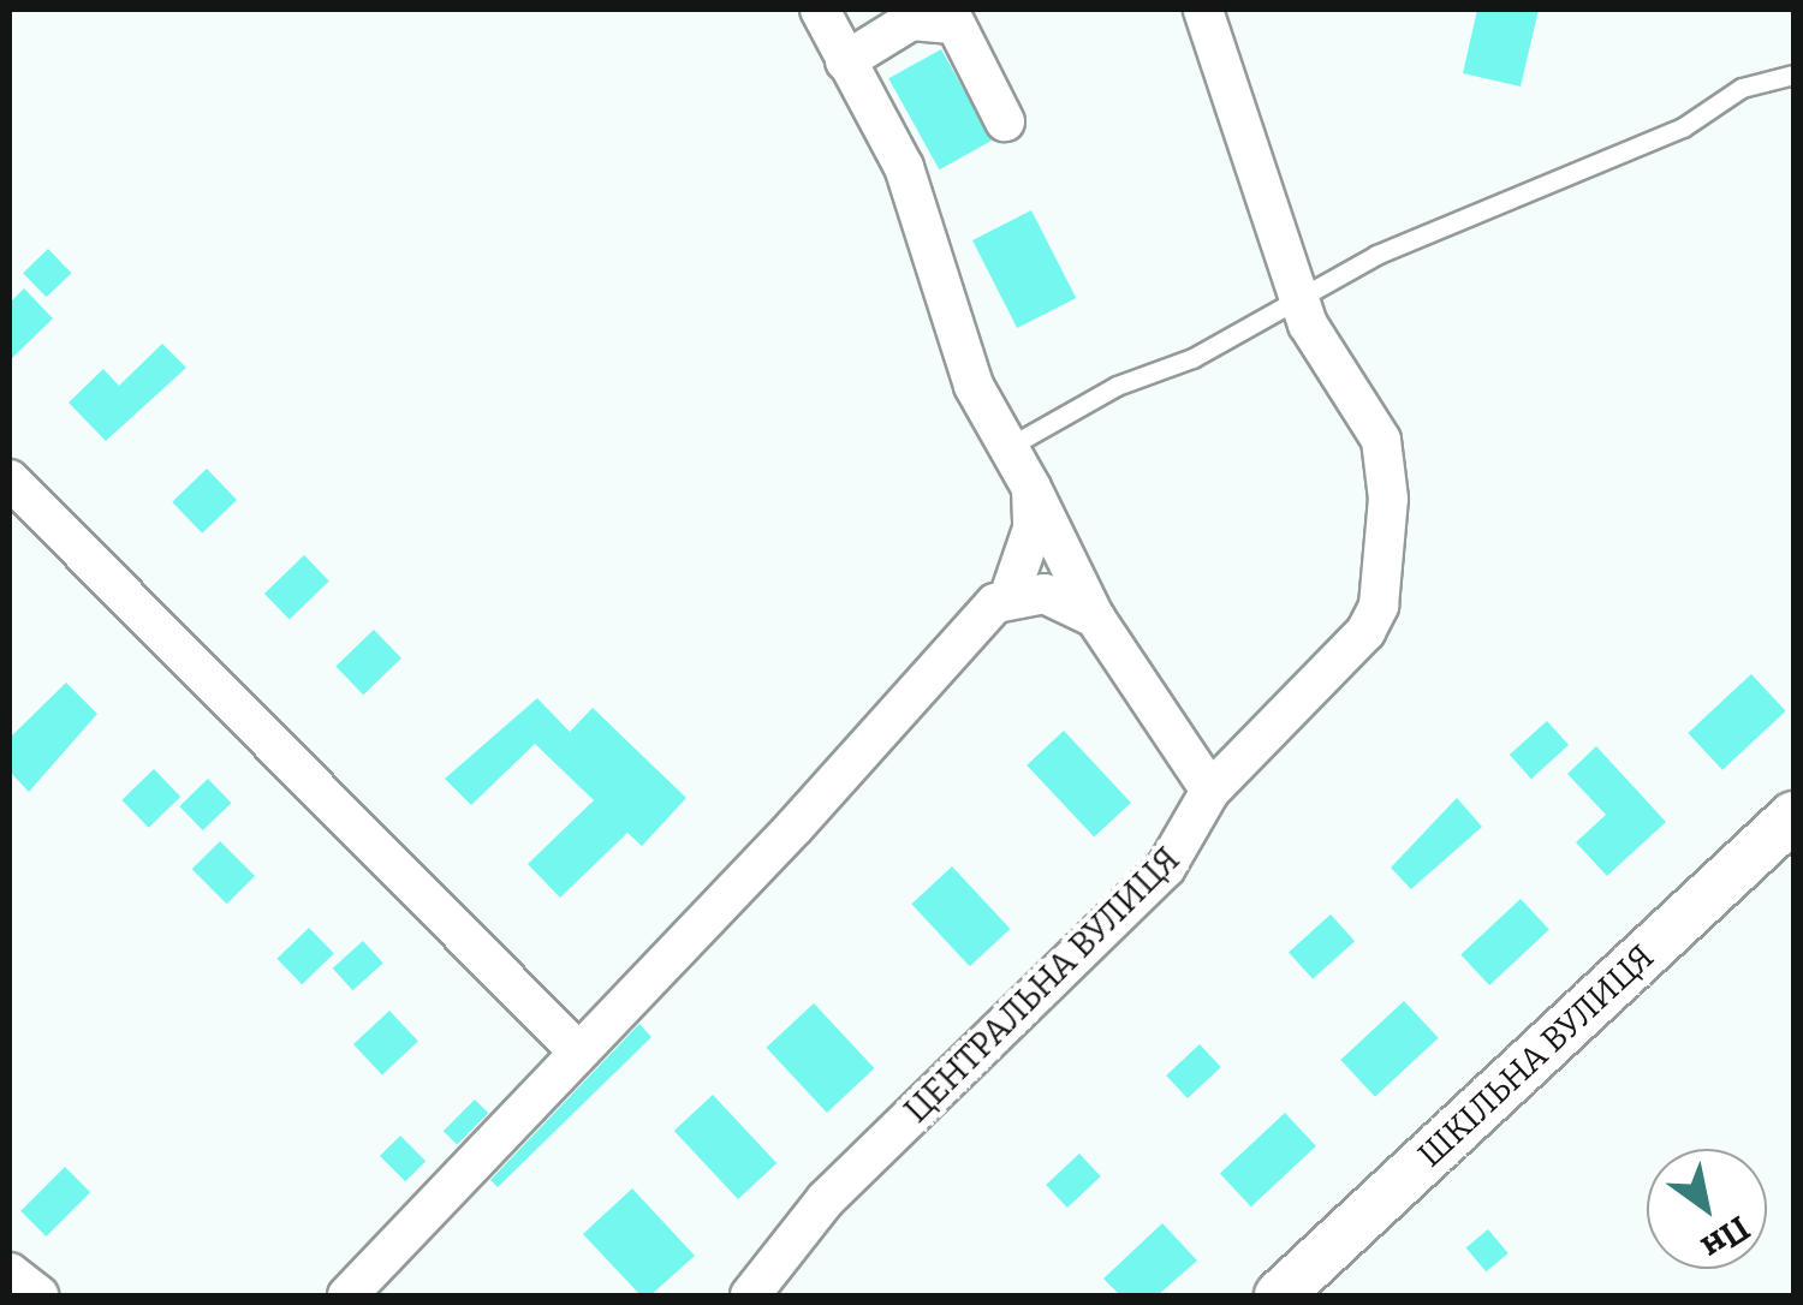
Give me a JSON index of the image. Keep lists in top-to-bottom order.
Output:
{
  "streets": {
    "street": ["ЦЕНТРАЛЬНА ВУЛИЦЯ", "ШКІЛЬНА ВУЛИЦЯ"]
  },
  "north": "bottom right"
}
